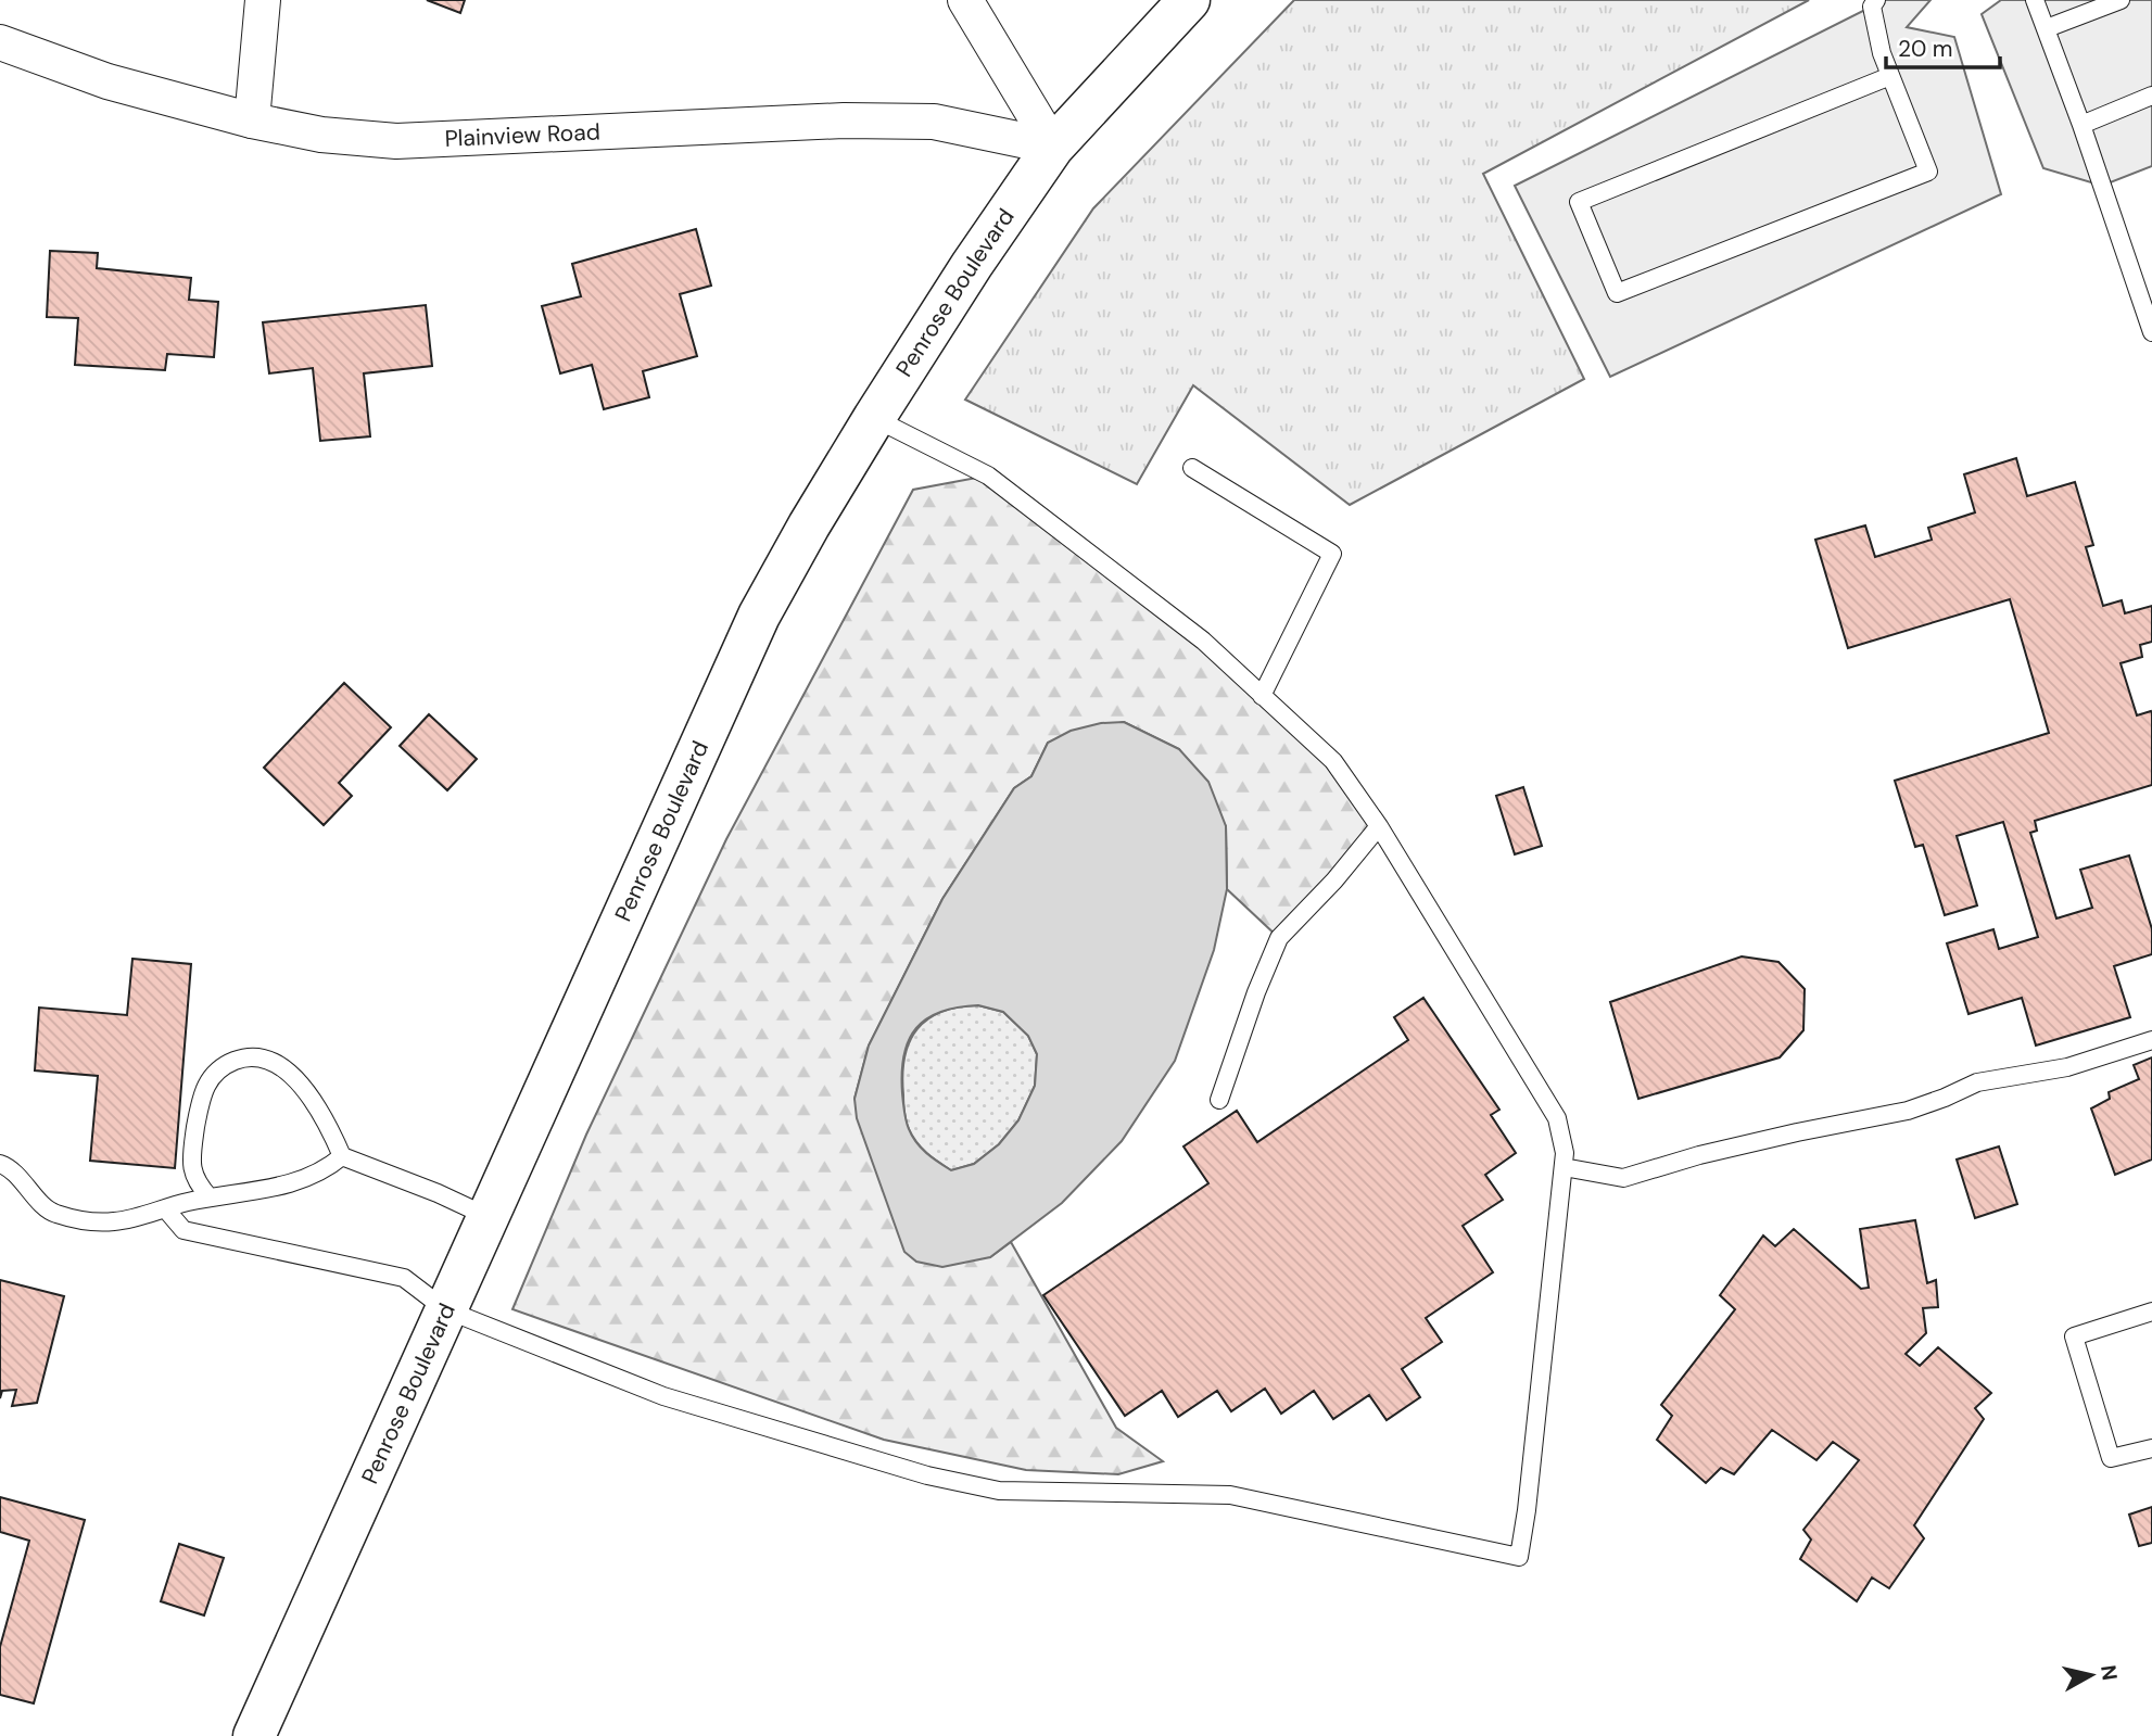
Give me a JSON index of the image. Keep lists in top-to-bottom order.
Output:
{
  "streets": {
    "street": ["Plainview Road", "Penrose Boulevard"]
  },
  "crossings": [
    ["Plainview Road", "Penrose Boulevard"]
  ],
  "scale_bar": "20 m",
  "north": "right"
}
